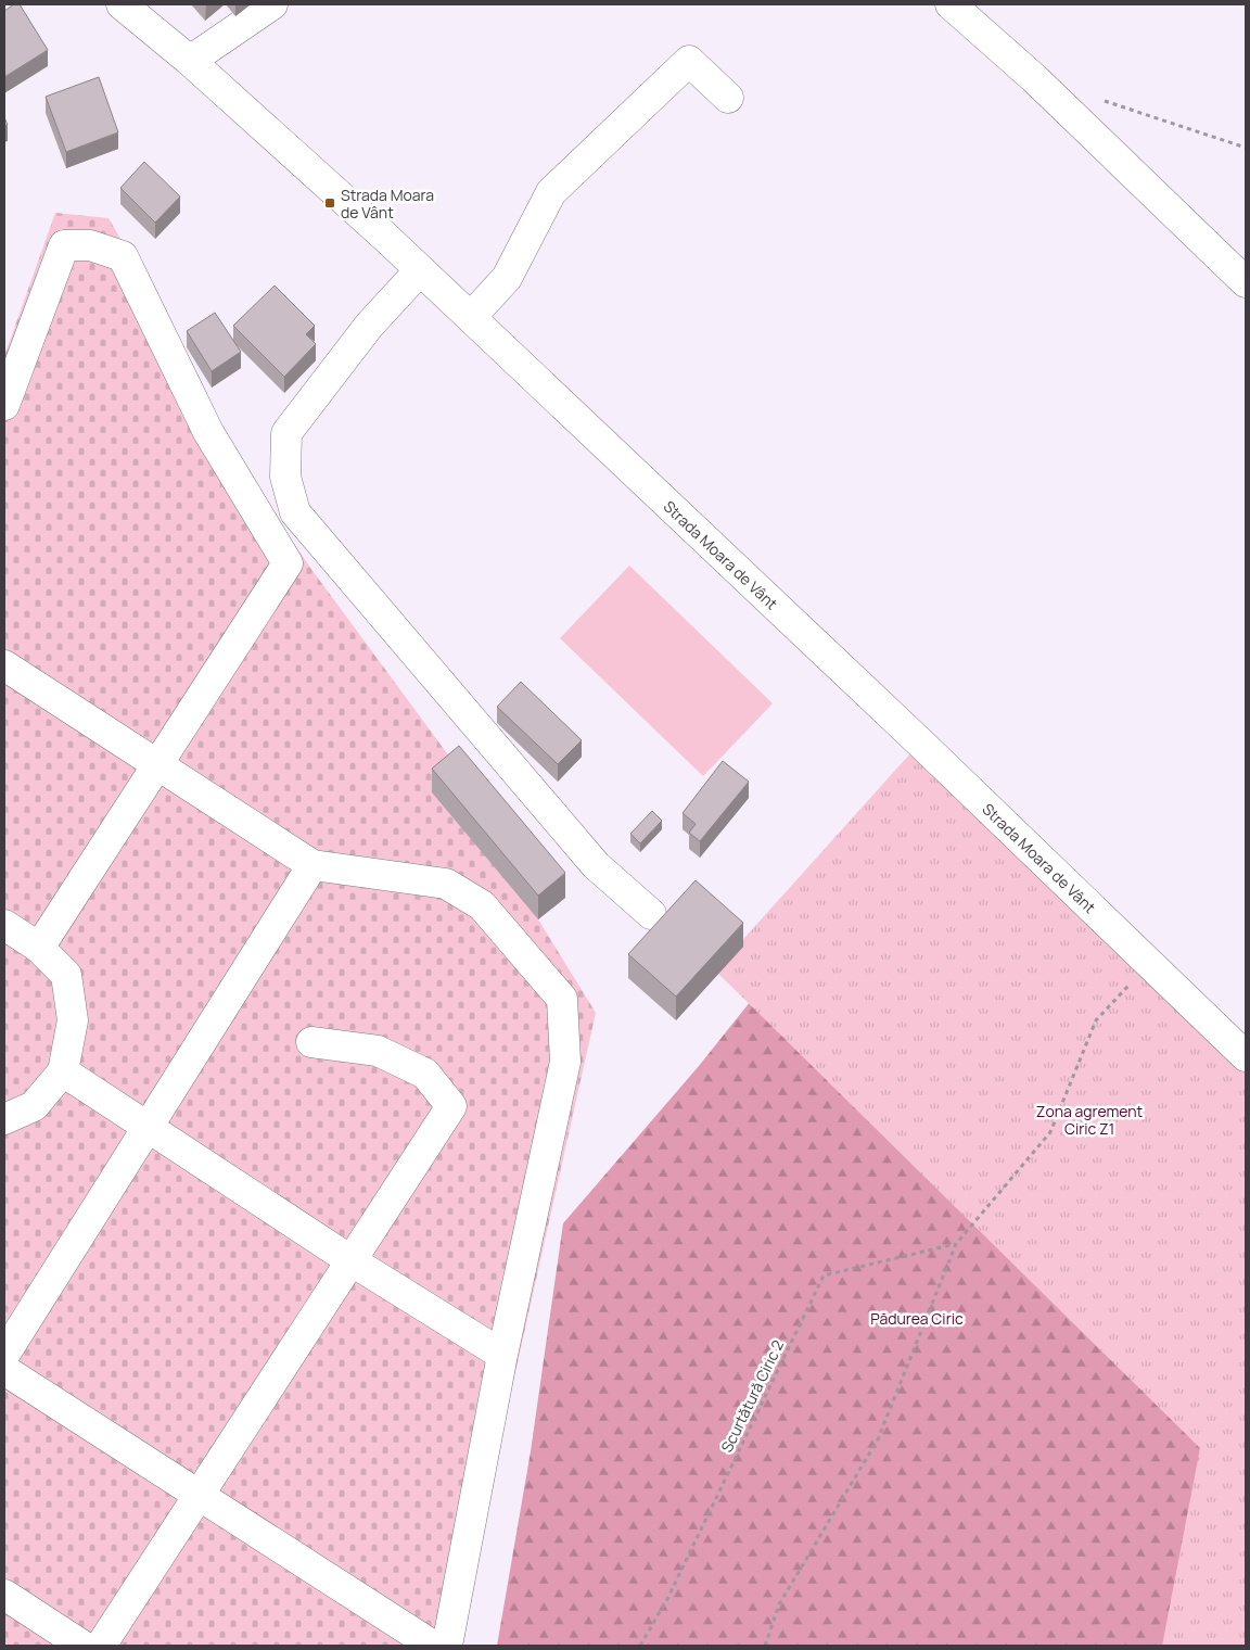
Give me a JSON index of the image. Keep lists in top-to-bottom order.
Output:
{
  "streets": {
    "main road": ["Strada Moara de Vânt"],
    "path": ["Scurtătură Ciric 2"]
  },
  "parks": ["Zona agrement Ciric Z1", "Pădurea Ciric"],
  "places": {
    "transit": ["Strada Moara de Vânt"]
  }
}
